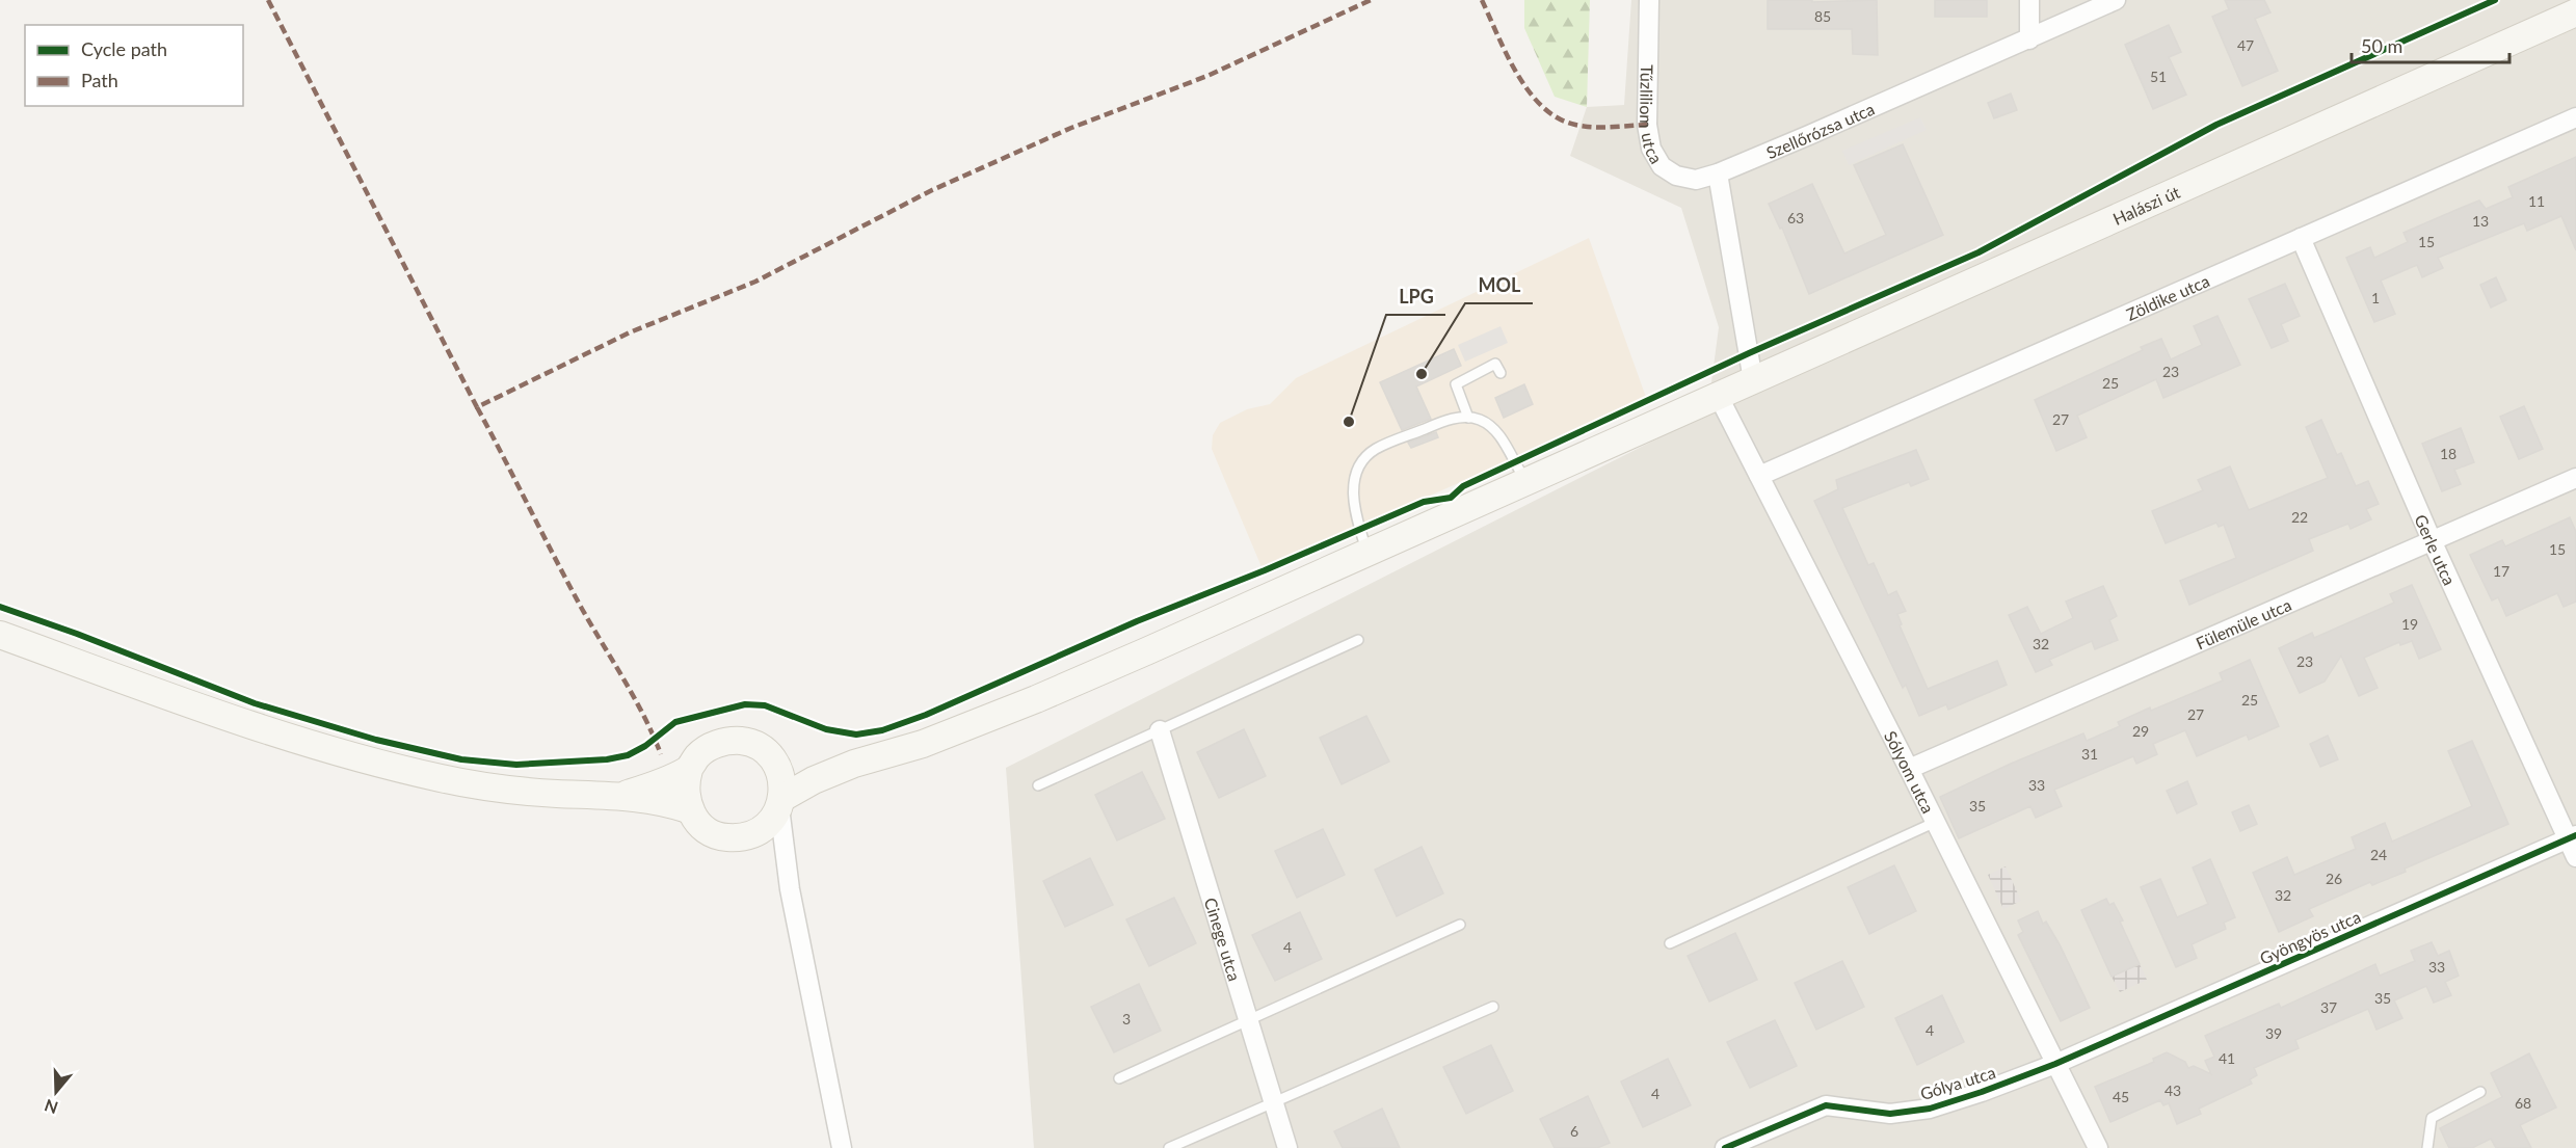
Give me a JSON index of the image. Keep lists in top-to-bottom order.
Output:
{
  "streets": {
    "main road": ["Halászi út"],
    "street": [
      "Tűzliliom utca",
      "Szellőrózsa utca",
      "Zöldike utca",
      "Gerle utca",
      "Fülemüle utca",
      "Sólyom utca",
      "Gyöngyös utca",
      "Cinege utca",
      "Gólya utca"
    ]
  },
  "crossings": [
    ["Tűzliliom utca", "Szellőrózsa utca"],
    ["Halászi út", "Sólyom utca"],
    ["Zöldike utca", "Gerle utca"],
    ["Zöldike utca", "Sólyom utca"],
    ["Gerle utca", "Fülemüle utca"],
    ["Gerle utca", "Gyöngyös utca"],
    ["Fülemüle utca", "Sólyom utca"],
    ["Sólyom utca", "Gyöngyös utca"],
    ["Sólyom utca", "Gólya utca"],
    ["Gyöngyös utca", "Gólya utca"]
  ],
  "places": ["MOL", "LPG"],
  "house_numbers": [
    "85",
    "47",
    "51",
    "11",
    "63",
    "13",
    "15",
    "1",
    "23",
    "25",
    "27",
    "18",
    "22",
    "15",
    "17",
    "19",
    "32",
    "23",
    "25",
    "27",
    "29",
    "31",
    "33",
    "35",
    "24",
    "26",
    "32",
    "4",
    "33",
    "35",
    "37",
    "3",
    "4",
    "39",
    "41",
    "43",
    "4",
    "45",
    "68",
    "6"
  ],
  "legend": ["Cycle path", "Path"],
  "scale_bar": "50 m",
  "north": "bottom"
}
